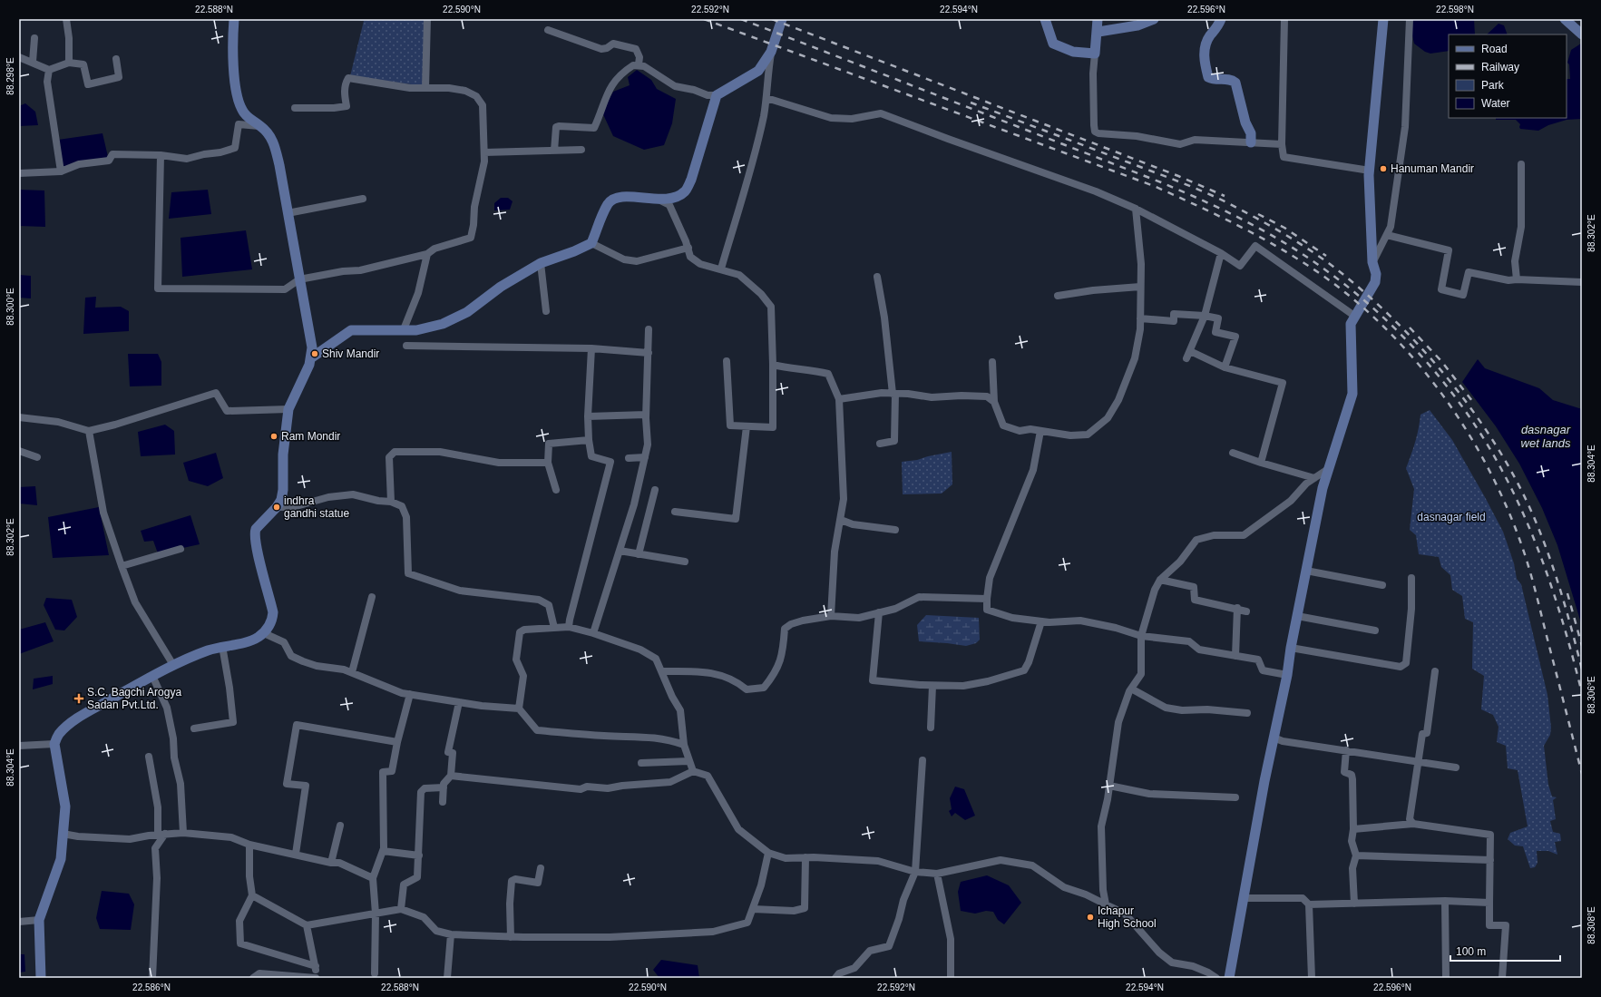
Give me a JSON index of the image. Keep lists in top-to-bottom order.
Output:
{
  "water": ["dasnagar wet lands"],
  "parks": ["dasnagar field"],
  "places": {
    "other": [
      "Hanuman Mandir",
      "Shiv Mandir",
      "Ram Mondir",
      "indhra gandhi statue",
      "Ichapur High School"
    ],
    "health": ["S.C. Bagchi Arogya Sadan Pvt.Ltd."]
  },
  "legend": [
    "Road",
    "Railway",
    "Park",
    "Water"
  ],
  "scale_bar": "100 m",
  "coordinates": [
    "22.588°N",
    "22.590°N",
    "22.592°N",
    "22.594°N",
    "22.596°N",
    "22.598°N",
    "88.298°E",
    "88.302°E",
    "88.300°E",
    "88.304°E",
    "88.306°E",
    "88.308°E",
    "22.586°N"
  ]
}
